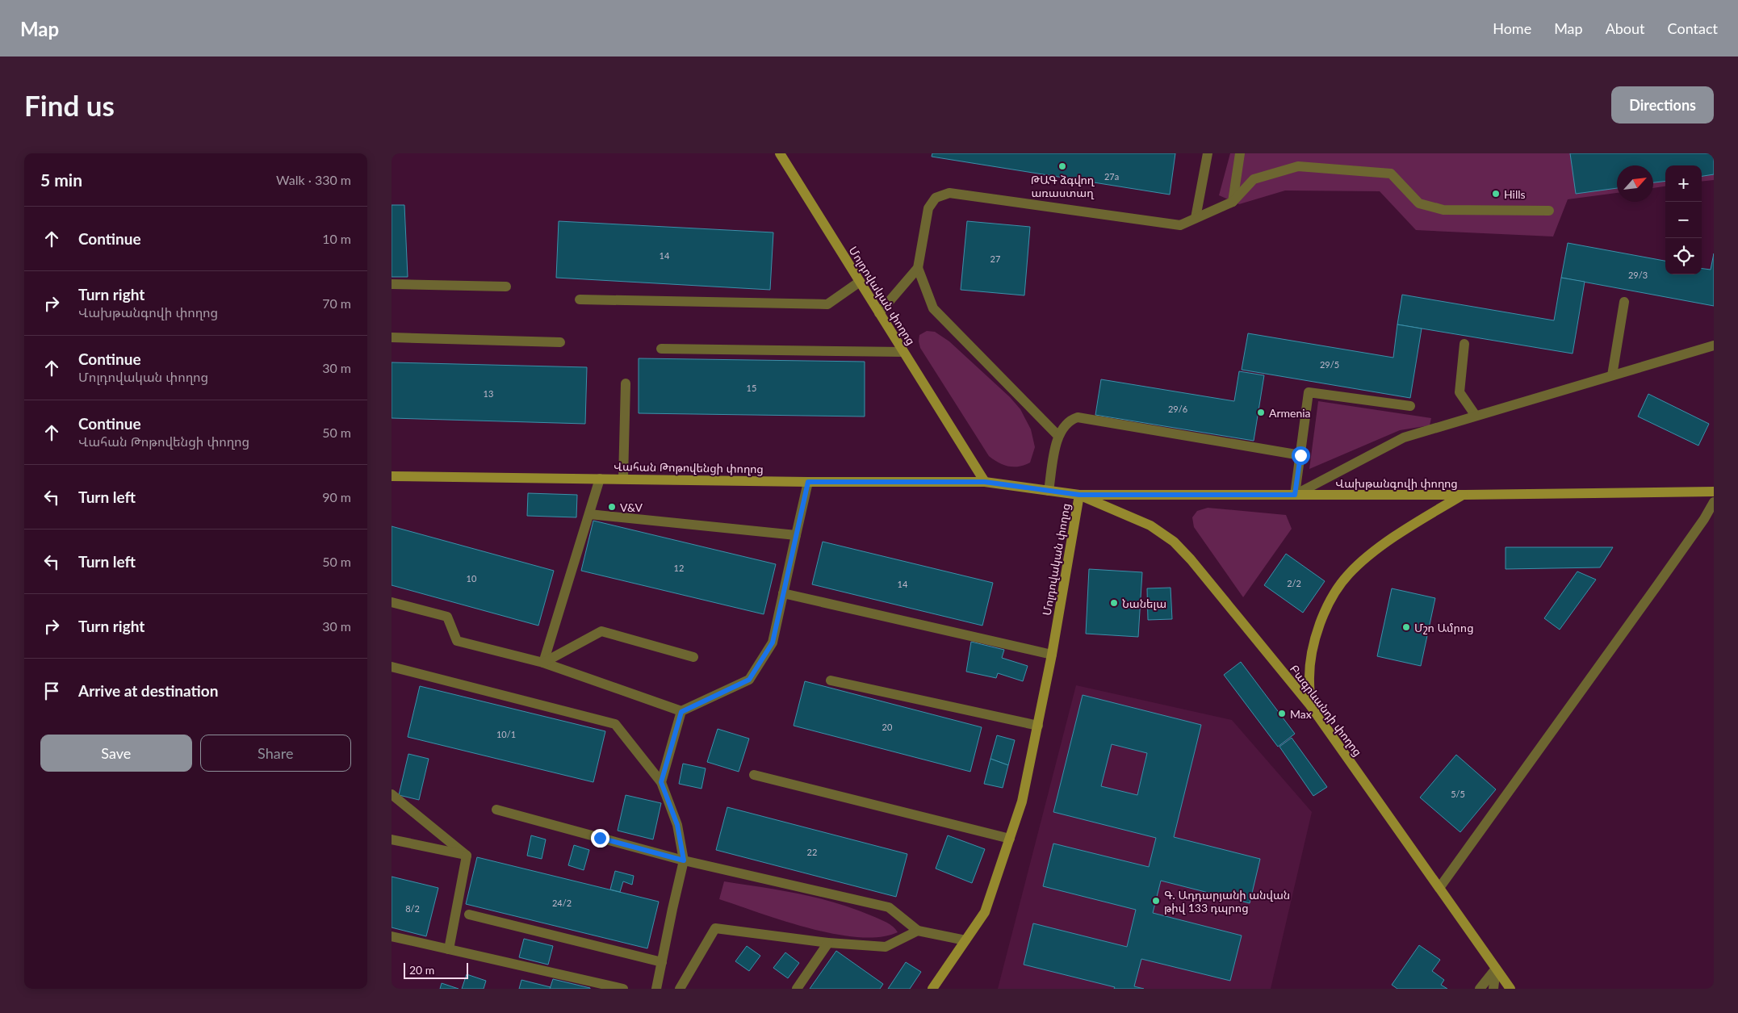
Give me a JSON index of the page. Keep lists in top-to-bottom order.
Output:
{
  "streets": {
    "street": [
      "Մոլդովական փողոց",
      "Վահան Թոթովենցի փողոց",
      "Վախթանգովի փողոց",
      "Բագրևանդի փողոց"
    ]
  },
  "crossings": [
    ["Մոլդովական փողոց", "Վահան Թոթովենցի փողոց"],
    ["Մոլդովական փողոց", "Վախթանգովի փողոց"],
    ["Մոլդովական փողոց", "Բագրևանդի փողոց"],
    ["Վախթանգովի փողոց", "Բագրևանդի փողոց"]
  ],
  "places": [
    "ԹԱԳ ձգվող առաստաղ",
    "Hills",
    "Armenia",
    "V&V",
    "Նանելա",
    "Մշո Ամրոց",
    "Max",
    "Գ. Ադդարյանի անվան թիվ 133 դպրոց"
  ],
  "house_numbers": [
    "27a",
    "14",
    "27",
    "29/3",
    "29/5",
    "15",
    "13",
    "29/6",
    "12",
    "10",
    "2/2",
    "14",
    "20",
    "10/1",
    "5/5",
    "22",
    "24/2",
    "8/2"
  ],
  "scale_bar": "20 m",
  "north": "top right",
  "page": {
    "header": "Map",
    "nav": [
      "Home",
      "Map",
      "About",
      "Contact"
    ],
    "buttons": [
      "Directions",
      ["Save", "Share"]
    ],
    "title": "Find us",
    "heading": ["5 min", "Walk · 330 m"],
    "map_buttons": ["+", "−"],
    "list": [
      ["Continue", "10 m"],
      ["Turn right", "Վախթանգովի փողոց", "70 m"],
      ["Continue", "Մոլդովական փողոց", "30 m"],
      ["Continue", "Վահան Թոթովենցի փողոց", "50 m"],
      ["Turn left", "90 m"],
      ["Turn left", "50 m"],
      ["Turn right", "30 m"],
      "Arrive at destination"
    ],
    "scale": "20 m"
  }
}
